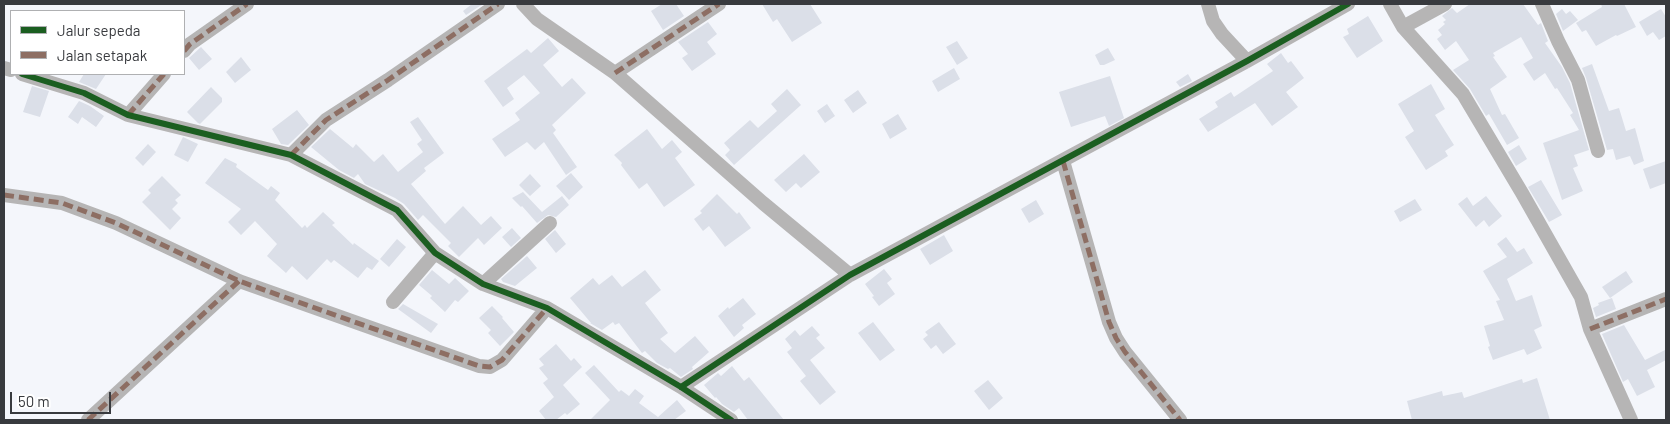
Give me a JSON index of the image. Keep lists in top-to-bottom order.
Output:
{
  "legend": ["Jalur sepeda", "Jalan setapak"],
  "scale_bar": "50 m"
}
